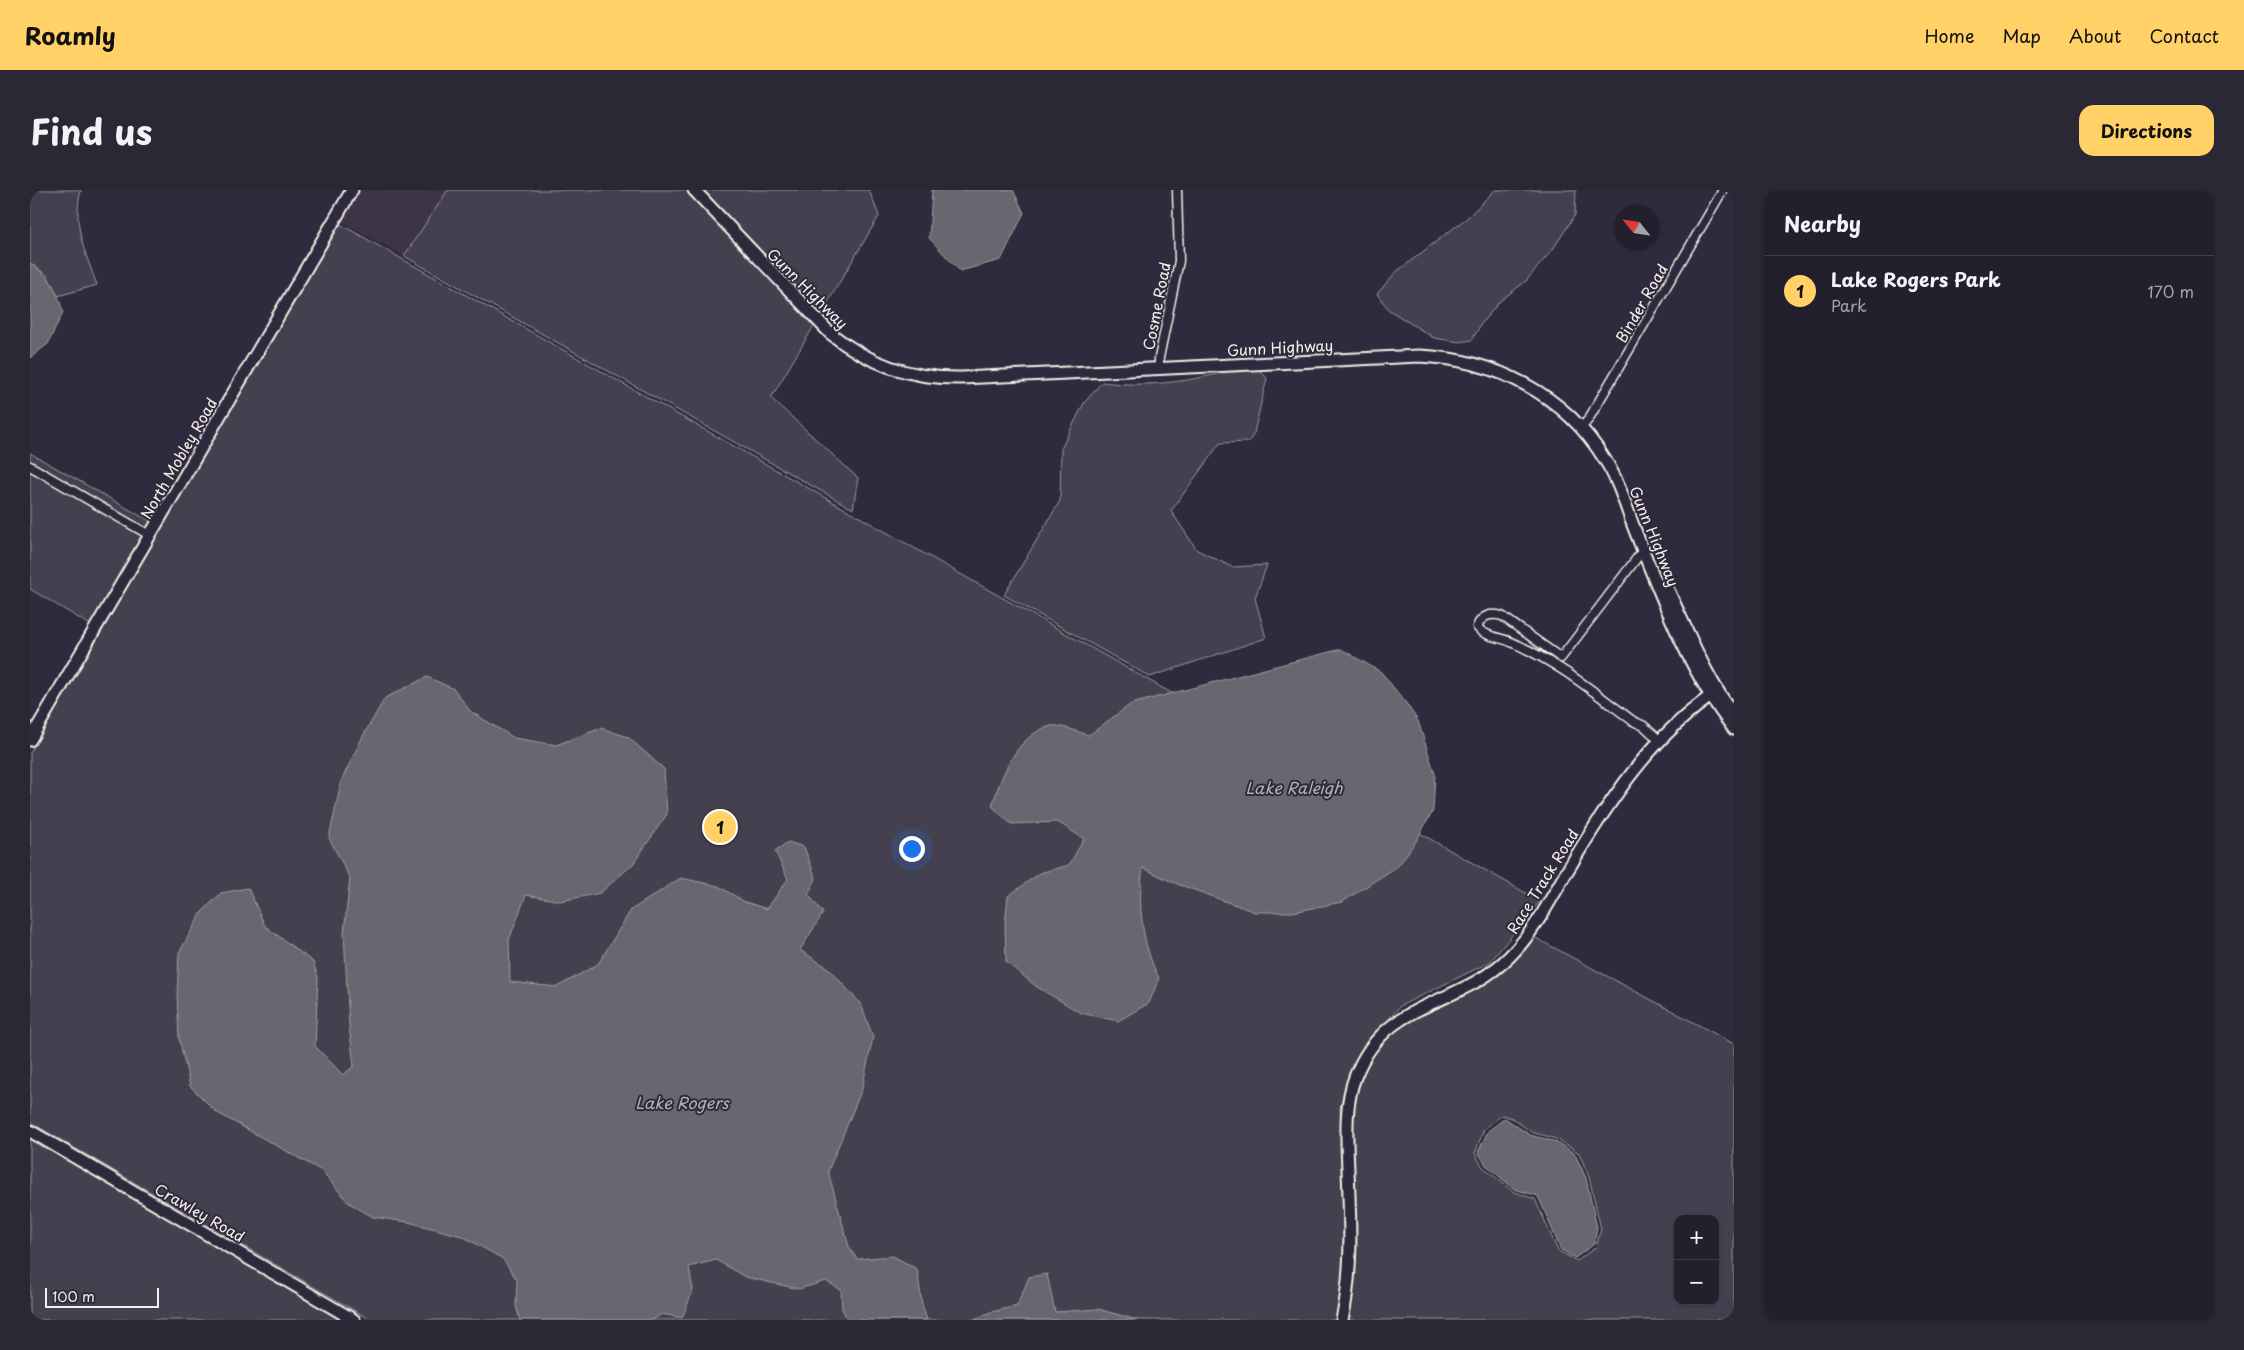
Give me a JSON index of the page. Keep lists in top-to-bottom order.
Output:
{
  "streets": {
    "main road": [
      "Gunn Highway",
      "North Mobley Road",
      "Race Track Road",
      "Crawley Road"
    ],
    "street": ["Binder Road", "Cosme Road"]
  },
  "crossings": [
    ["Gunn Highway", "Binder Road"],
    ["Gunn Highway", "Cosme Road"],
    ["Gunn Highway", "Race Track Road"]
  ],
  "water": ["Lake Raleigh", "Lake Rogers"],
  "scale_bar": "100 m",
  "north": "top left",
  "page": {
    "header": "Roamly",
    "nav": [
      "Home",
      "Map",
      "About",
      "Contact"
    ],
    "title": "Find us",
    "buttons": "Directions",
    "heading": "Nearby",
    "list": [
      {
        "mark": "1",
        "name": "Lake Rogers Park",
        "note": "Park",
        "value": "170 m"
      }
    ],
    "pins": "1",
    "map_buttons": ["+", "−"],
    "scale": "100 m"
  }
}
